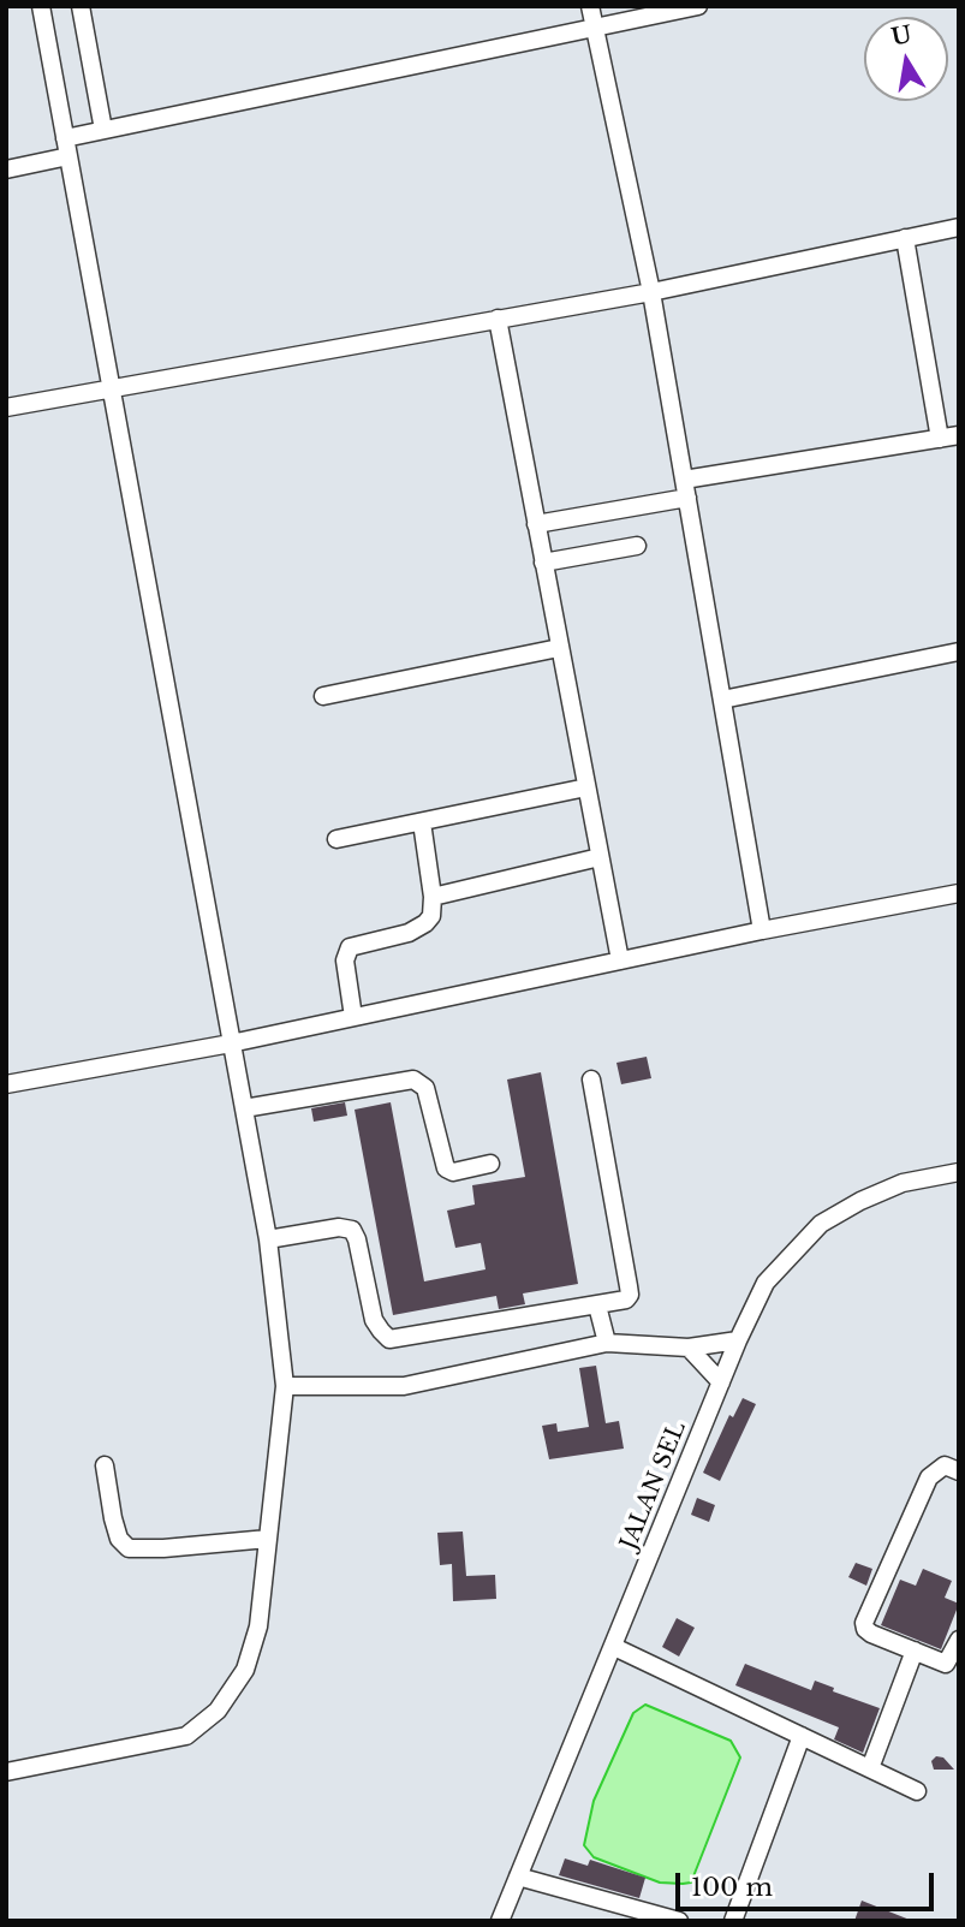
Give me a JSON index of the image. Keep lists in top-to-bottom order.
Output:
{
  "streets": {
    "street": ["JALAN SEL"]
  },
  "scale_bar": "100 m",
  "north": "top"
}
